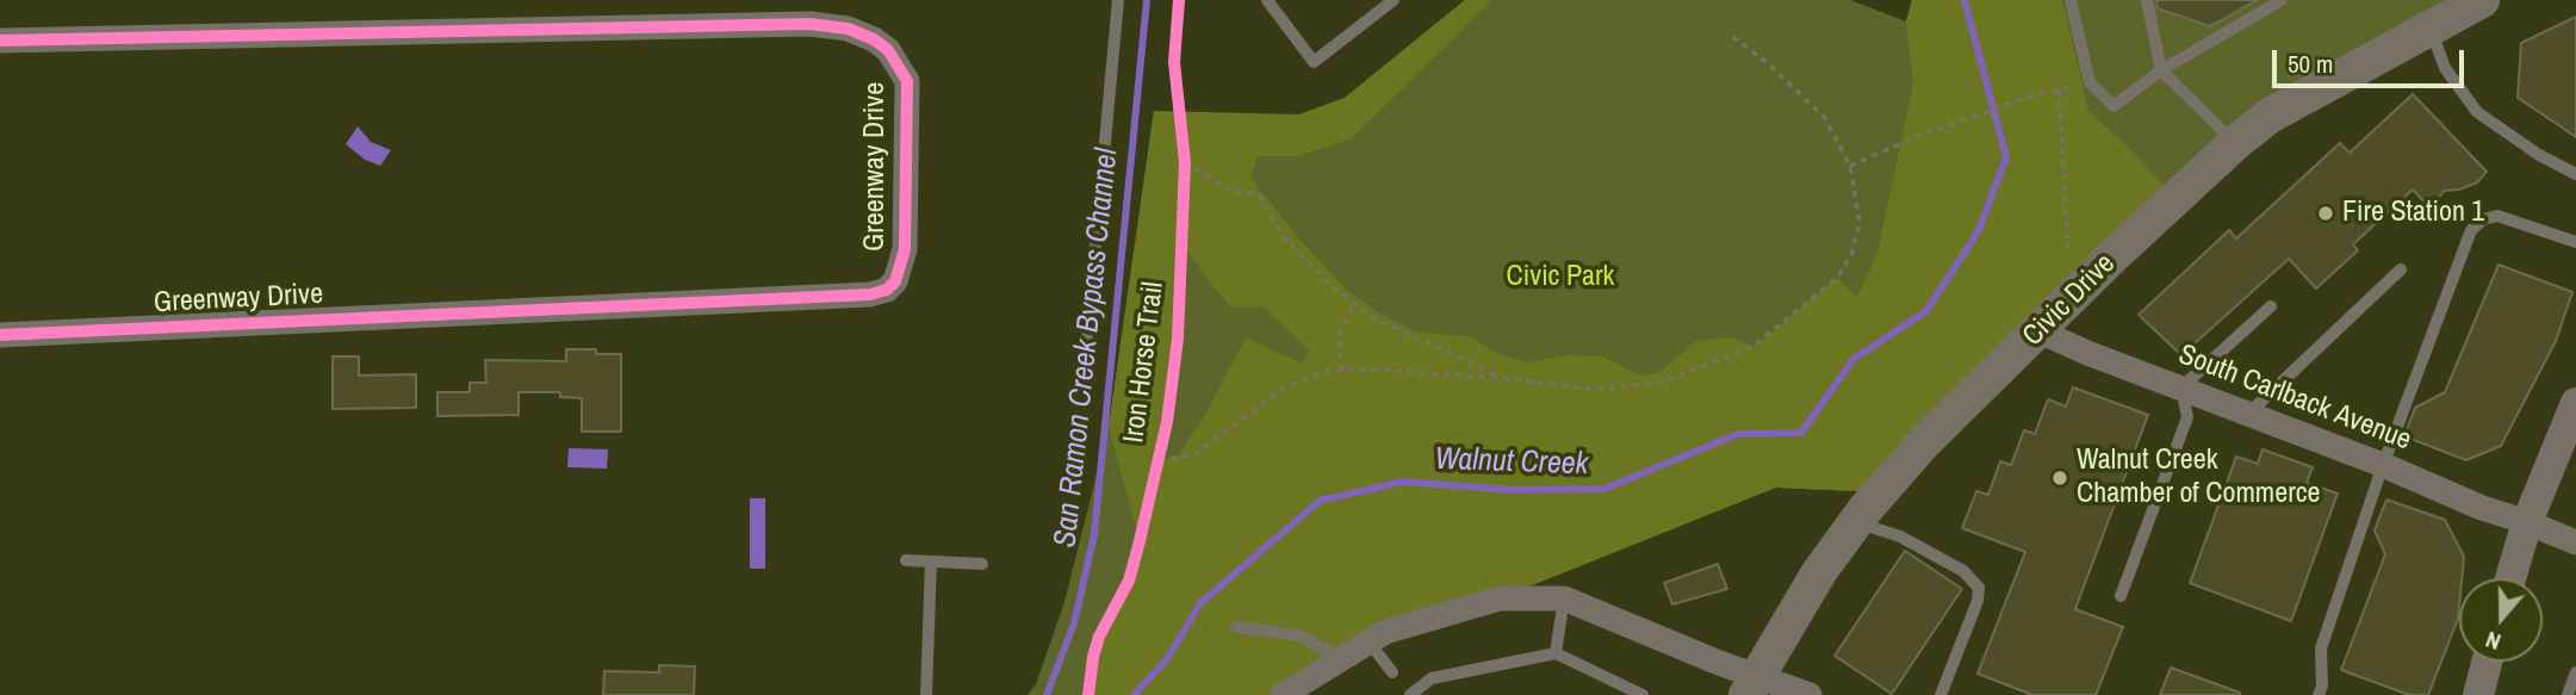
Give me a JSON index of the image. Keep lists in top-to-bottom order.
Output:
{
  "streets": {
    "main road": ["Civic Drive"],
    "street": ["Greenway Drive", "South Carlback Avenue"],
    "cycle path": ["Iron Horse Trail"]
  },
  "crossings": [
    ["Civic Drive", "South Carlback Avenue"]
  ],
  "water": ["San Ramon Creek Bypass Channel", "Walnut Creek"],
  "parks": ["Civic Park"],
  "places": ["Fire Station 1", "Walnut Creek Chamber of Commerce"],
  "scale_bar": "50 m",
  "north": "bottom"
}
